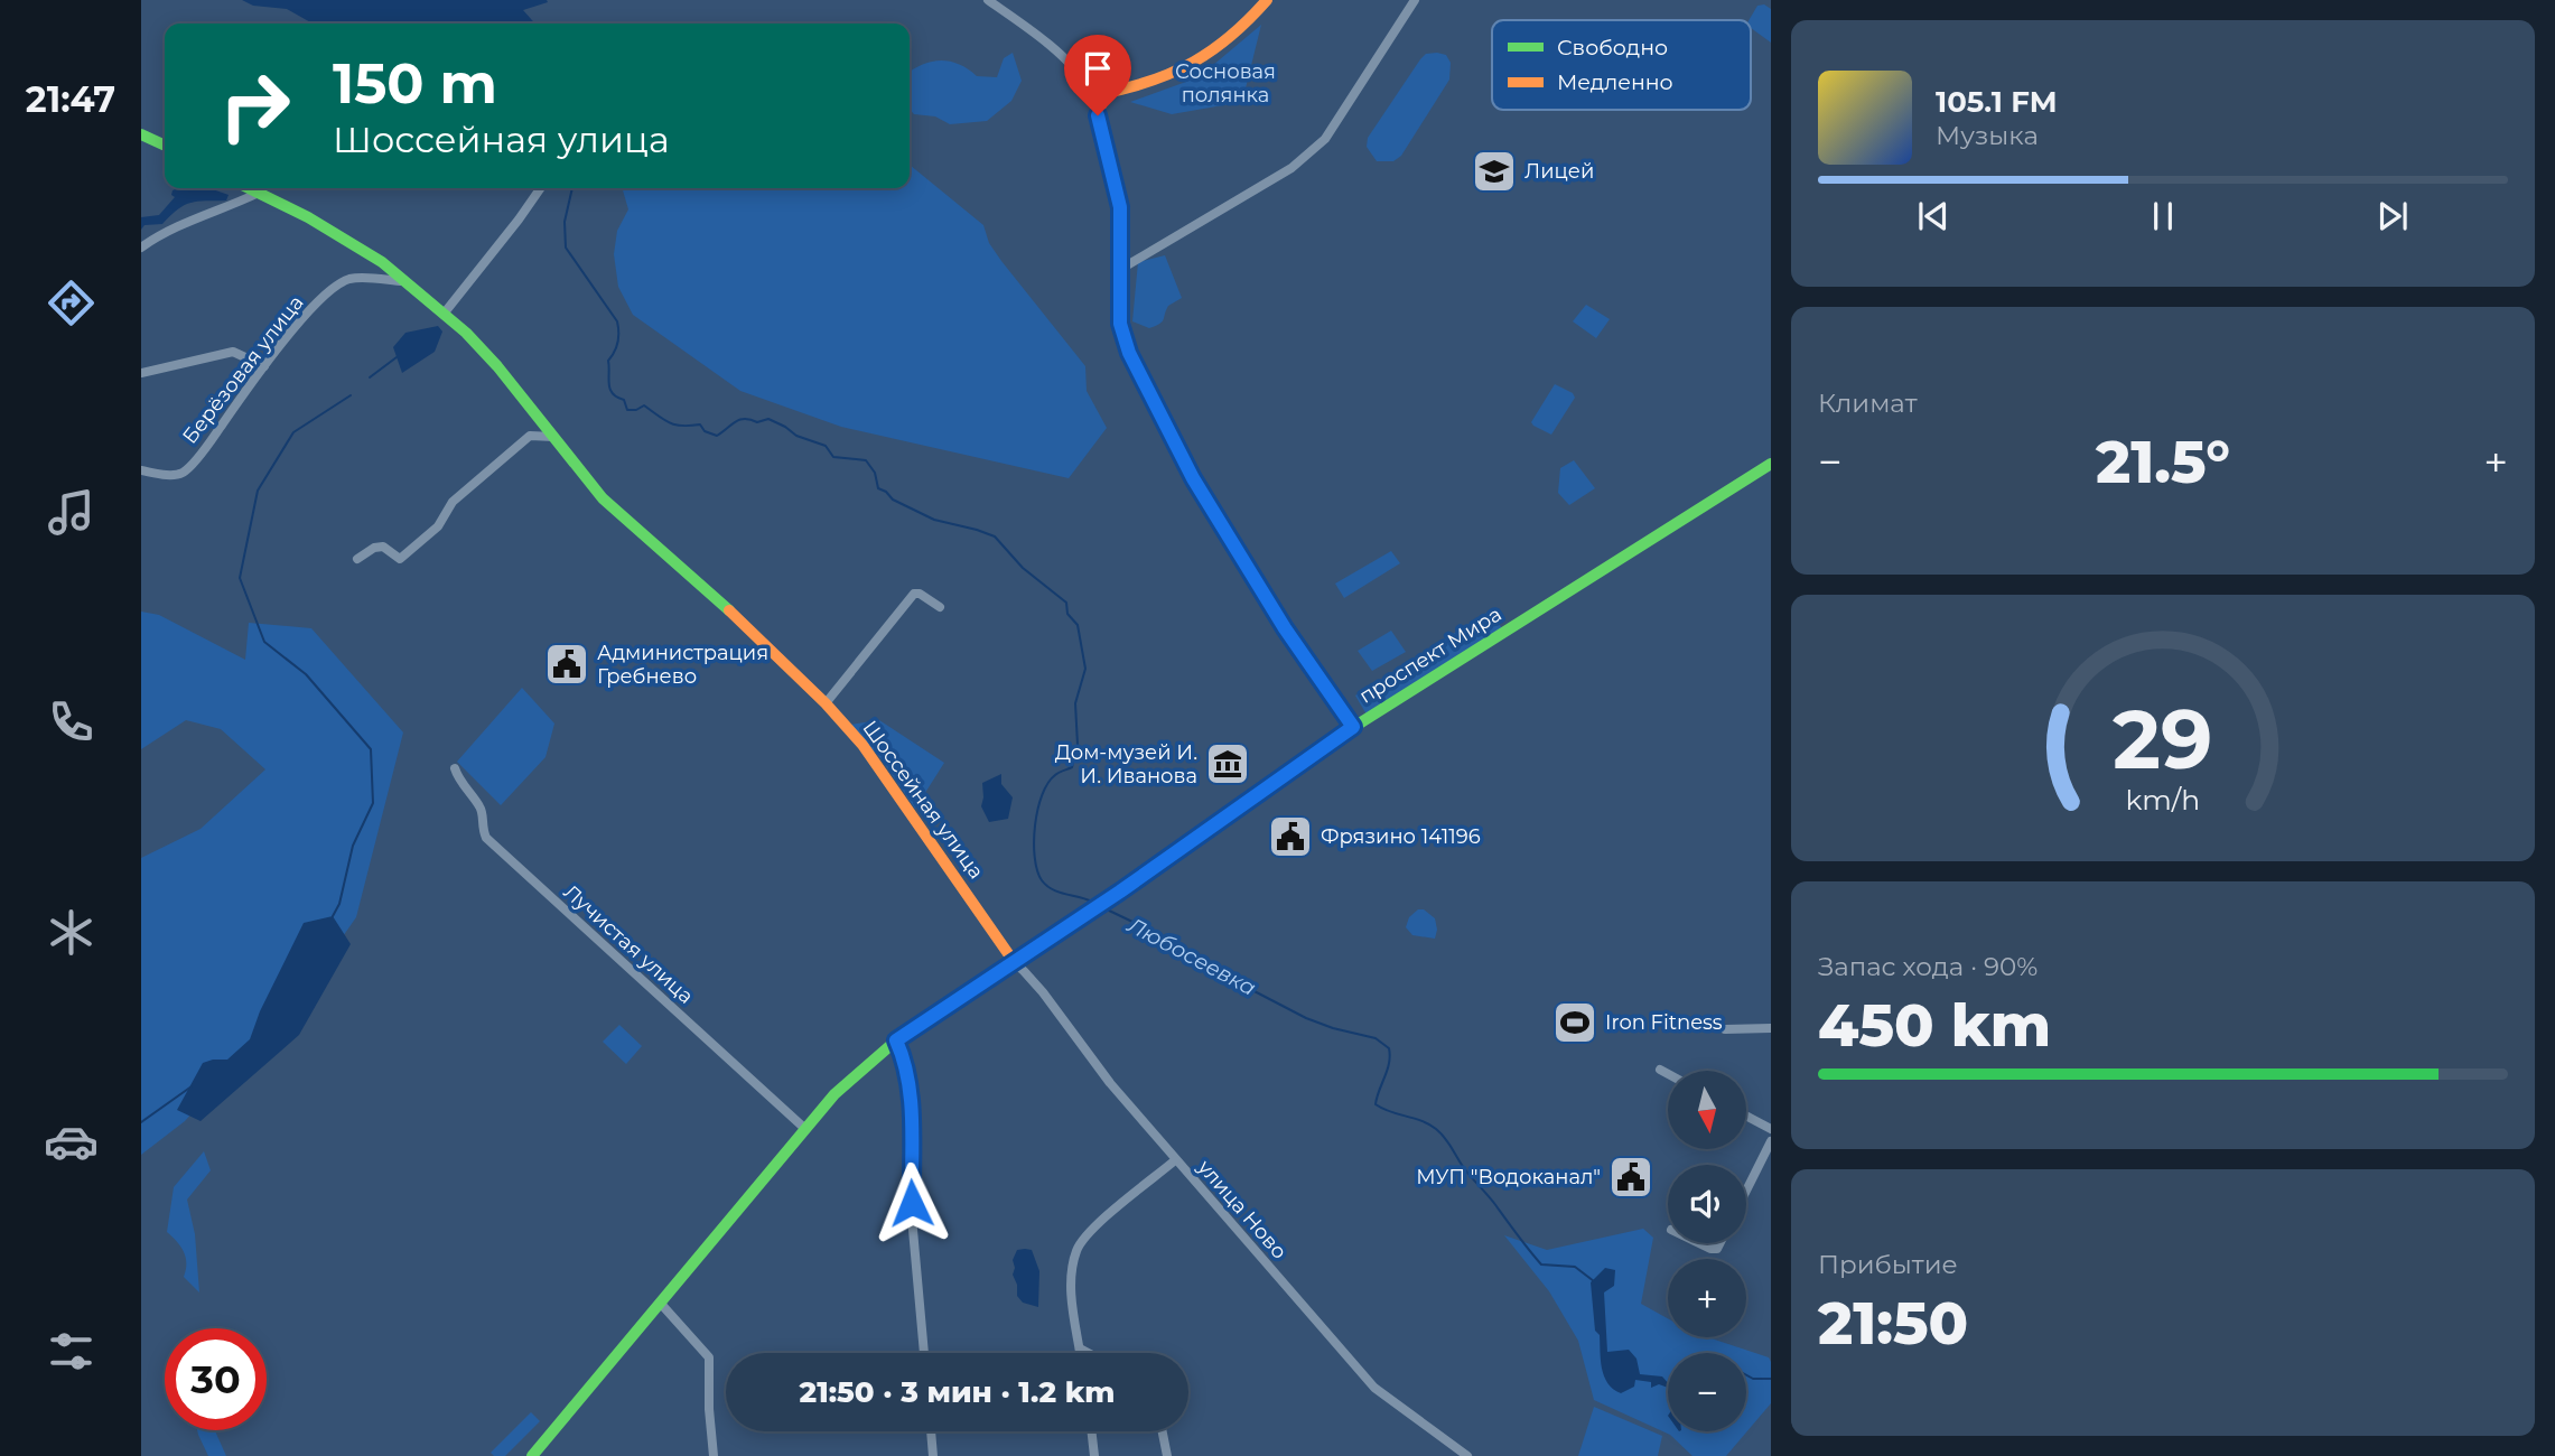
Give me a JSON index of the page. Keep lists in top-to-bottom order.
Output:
{
  "streets": {
    "street": [
      "Берёзовая улица",
      "проспект Мира",
      "Шоссейная улица",
      "Лучистая улица",
      "улица Ново"
    ]
  },
  "crossings": [
    ["Берёзовая улица", "Шоссейная улица"],
    ["проспект Мира", "Шоссейная улица"],
    ["проспект Мира", "улица Ново"],
    ["Шоссейная улица", "улица Ново"]
  ],
  "water": ["Любосеевка"],
  "parks": ["Сосновая полянка"],
  "places": {
    "school or university": ["Лицей"],
    "public building": ["Администрация Гребнево", "Фрязино 141196", "МУП \"Водоканал\""],
    "museum": ["Дом-музей И. И. Иванова"],
    "sports": ["Iron Fitness"]
  },
  "legend": ["Свободно", "Медленно"],
  "north": "bottom",
  "page": {
    "tabs": "21:47",
    "turn": ["150 m", "Шоссейная улица"],
    "song": ["105.1 FM", "Музыка"],
    "tile": [
      "Климат",
      ["Запас хода · 90%", "450 km"],
      ["Прибытие", "21:50"]
    ],
    "heat": ["−", "21.5°", "+"],
    "map_buttons": ["+", "−"],
    "limit": "30",
    "trip": "21:50 · 3 мин · 1.2 km",
    "gauge": ["29", "km/h"]
  }
}
